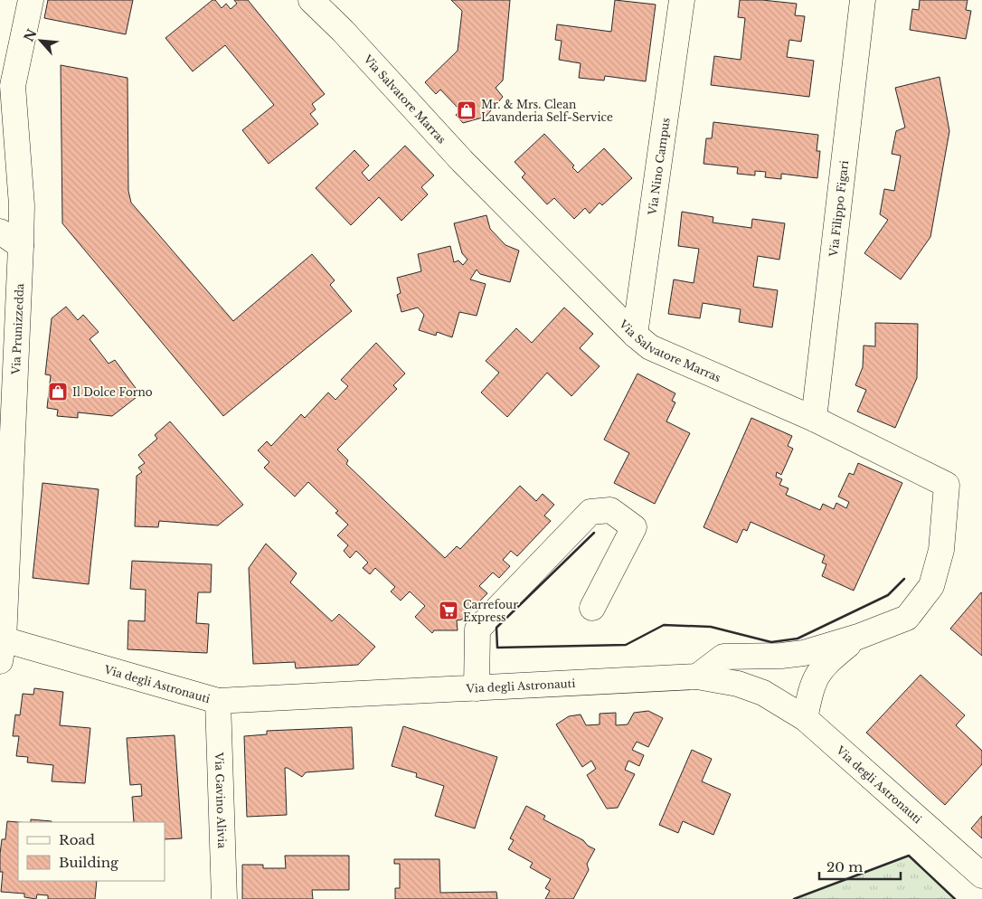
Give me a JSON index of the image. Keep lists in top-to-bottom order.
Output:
{
  "streets": {
    "street": [
      "Via Salvatore Marras",
      "Via Nino Campus",
      "Via Filippo Figari",
      "Via Prunizzedda",
      "Via degli Astronauti",
      "Via Gavino Alivia"
    ]
  },
  "crossings": [
    ["Via Salvatore Marras", "Via Nino Campus"],
    ["Via Salvatore Marras", "Via Filippo Figari"],
    ["Via Salvatore Marras", "Via degli Astronauti"],
    ["Via Prunizzedda", "Via degli Astronauti"],
    ["Via degli Astronauti", "Via Gavino Alivia"]
  ],
  "places": {
    "shop": ["Mr. & Mrs. Clean Lavanderia Self-Service", "Il Dolce Forno"],
    "supermarket": ["Carrefour Express"]
  },
  "legend": ["Road", "Building"],
  "scale_bar": "20 m",
  "north": "top left"
}
